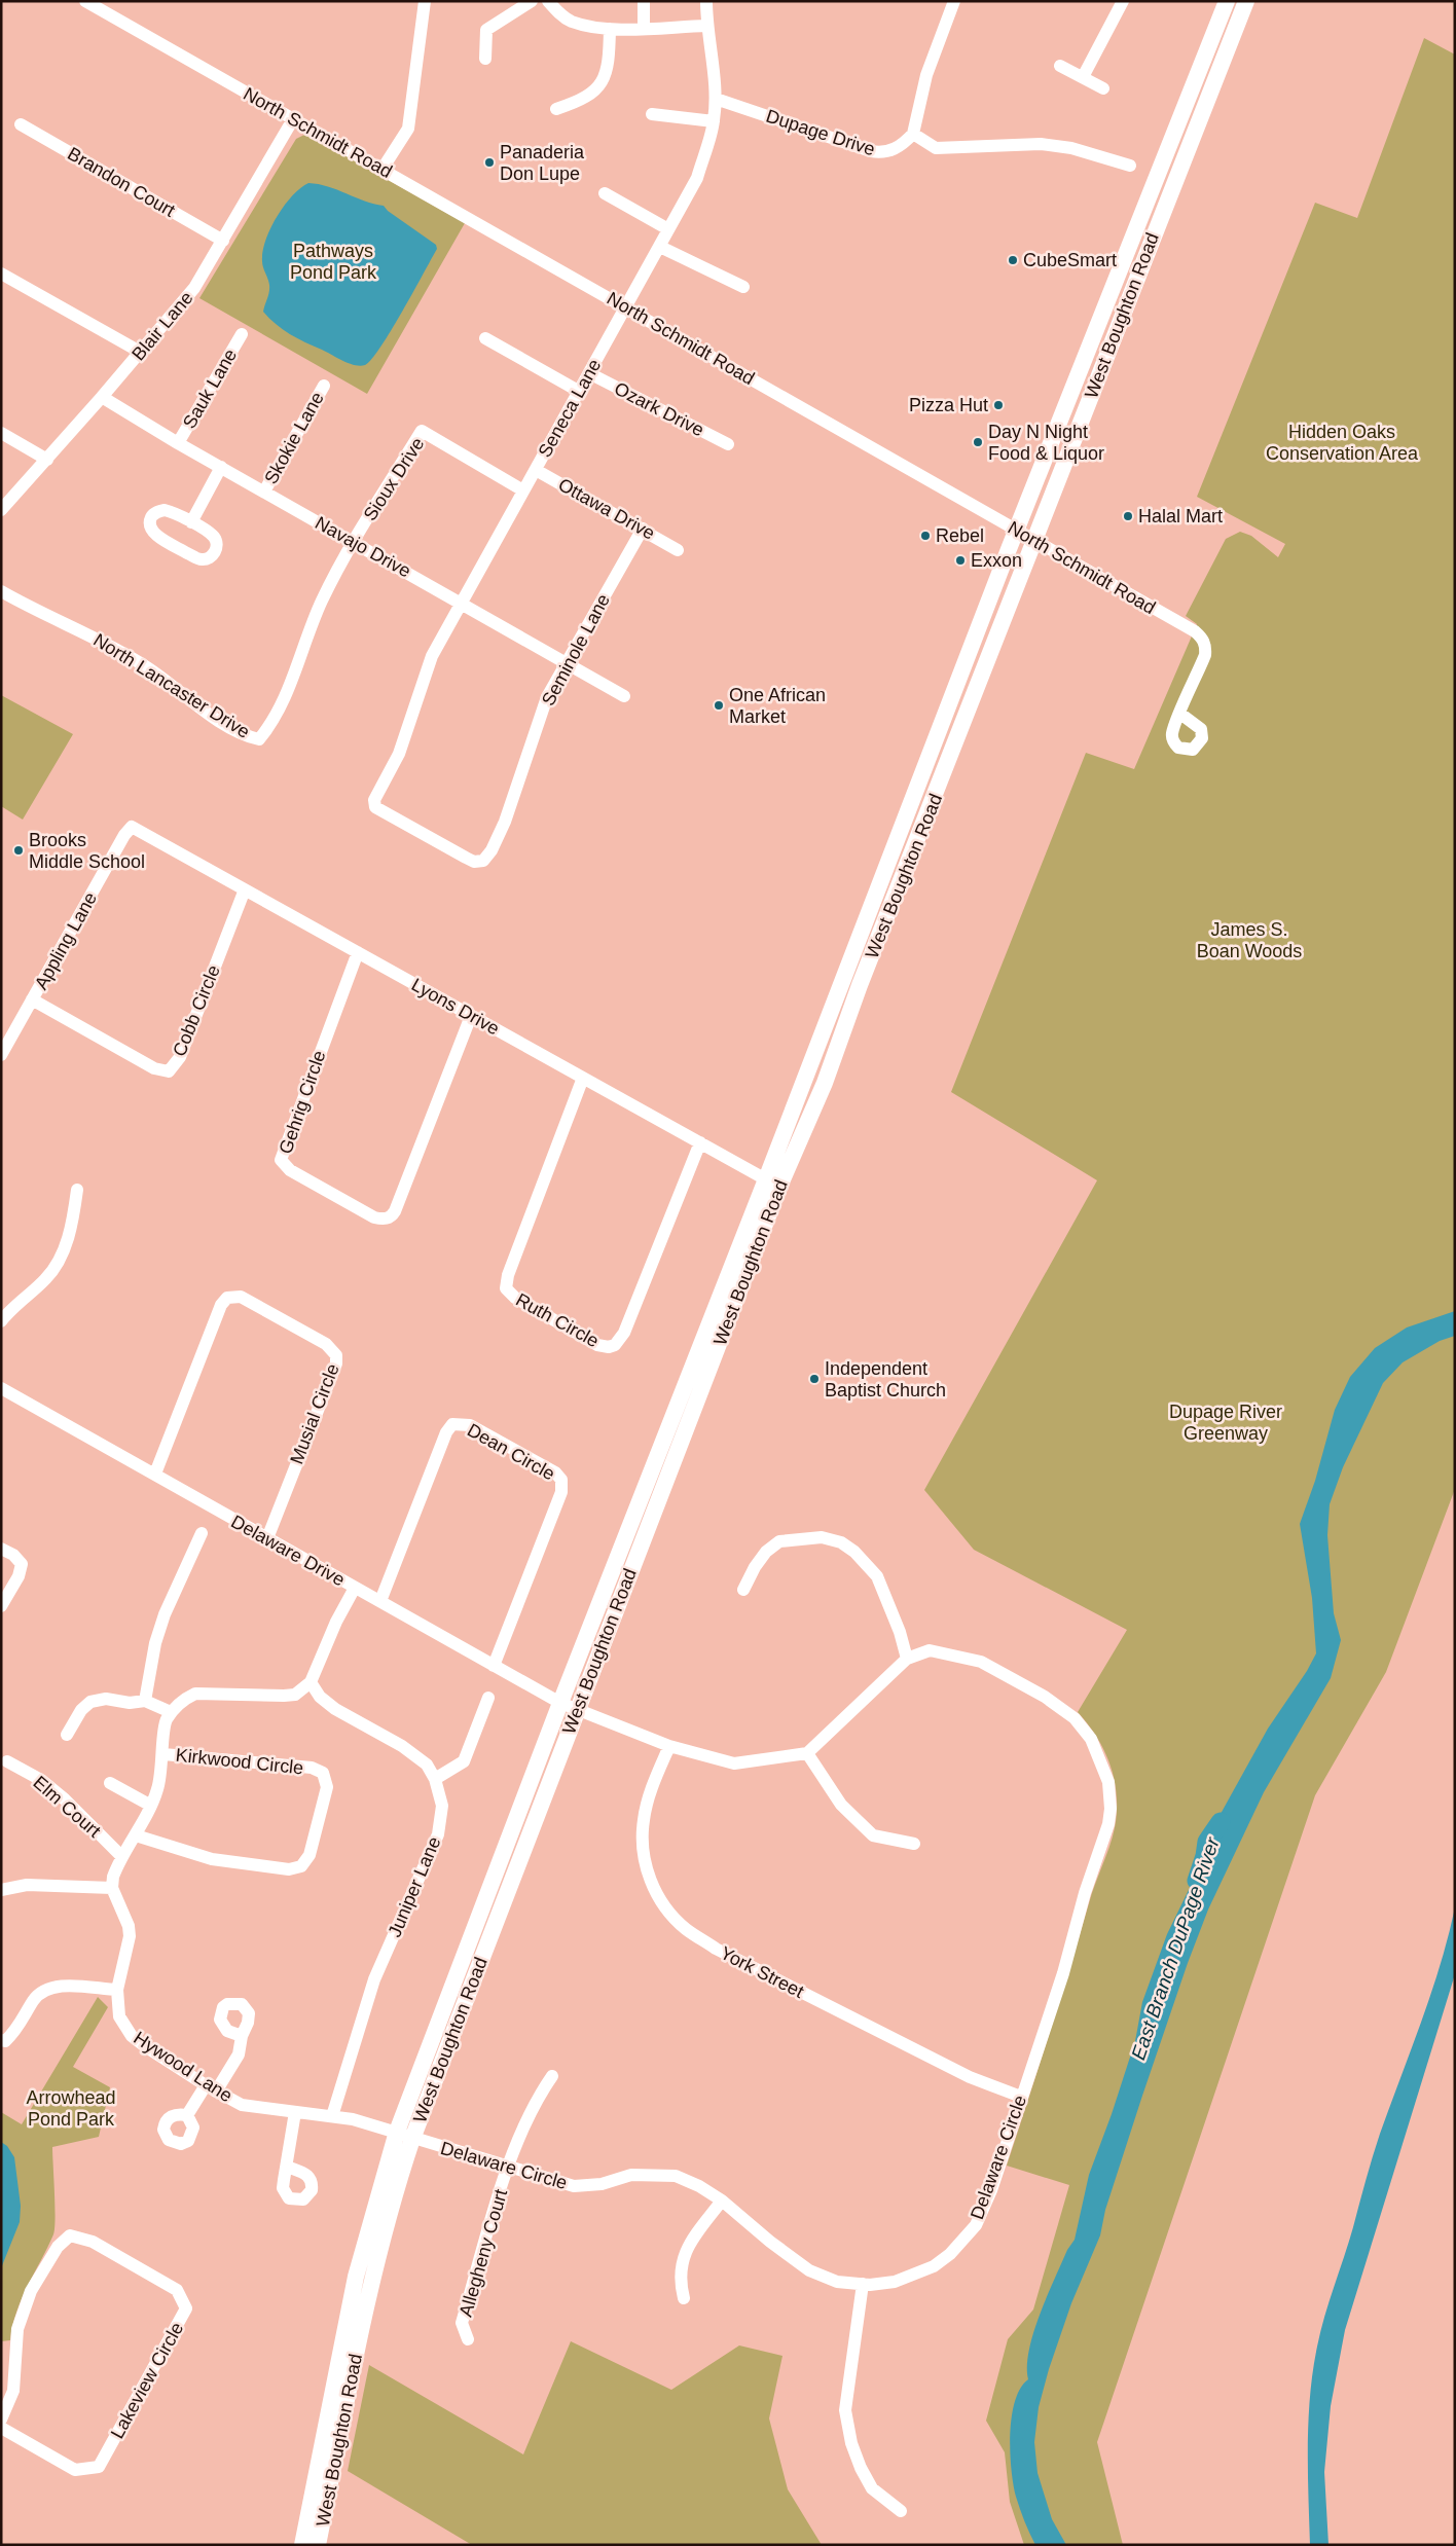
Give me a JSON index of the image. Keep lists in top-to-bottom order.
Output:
{
  "streets": {
    "main road": ["West Boughton Road"],
    "street": [
      "North Schmidt Road",
      "Dupage Drive",
      "Brandon Court",
      "Blair Lane",
      "Sauk Lane",
      "Seneca Lane",
      "Ozark Drive",
      "Skokie Lane",
      "Sioux Drive",
      "Ottawa Drive",
      "Navajo Drive",
      "Seminole Lane",
      "North Lancaster Drive",
      "Appling Lane",
      "Lyons Drive",
      "Cobb Circle",
      "Gehrig Circle",
      "Ruth Circle",
      "Musial Circle",
      "Dean Circle",
      "Delaware Drive",
      "Kirkwood Circle",
      "Elm Court",
      "Juniper Lane",
      "York Street",
      "Hywood Lane",
      "Delaware Circle",
      "Allegheny Court",
      "Lakeview Circle"
    ]
  },
  "crossings": [
    ["North Schmidt Road", "West Boughton Road"],
    ["North Schmidt Road", "Blair Lane"],
    ["North Schmidt Road", "Seneca Lane"],
    ["Dupage Drive", "Seneca Lane"],
    ["Brandon Court", "Blair Lane"],
    ["West Boughton Road", "Lyons Drive"],
    ["West Boughton Road", "Delaware Drive"],
    ["West Boughton Road", "Hywood Lane"],
    ["West Boughton Road", "Delaware Circle"],
    ["Blair Lane", "Navajo Drive"],
    ["Sauk Lane", "Navajo Drive"],
    ["Seneca Lane", "Ozark Drive"],
    ["Seneca Lane", "Sioux Drive"],
    ["Seneca Lane", "Ottawa Drive"],
    ["Seneca Lane", "Navajo Drive"],
    ["Seneca Lane", "Seminole Lane"],
    ["Skokie Lane", "Navajo Drive"],
    ["Sioux Drive", "Navajo Drive"],
    ["Sioux Drive", "North Lancaster Drive"],
    ["Ottawa Drive", "Seminole Lane"],
    ["Navajo Drive", "Seminole Lane"],
    ["Appling Lane", "Lyons Drive"],
    ["Appling Lane", "Cobb Circle"],
    ["Lyons Drive", "Cobb Circle"],
    ["Lyons Drive", "Gehrig Circle"],
    ["Lyons Drive", "Ruth Circle"],
    ["Musial Circle", "Delaware Drive"],
    ["Dean Circle", "Delaware Drive"],
    ["Juniper Lane", "Hywood Lane"],
    ["York Street", "Delaware Circle"],
    ["Hywood Lane", "Delaware Circle"],
    ["Delaware Circle", "Allegheny Court"]
  ],
  "water": ["East Branch DuPage River"],
  "parks": [
    "Pathways Pond Park",
    "Hidden Oaks Conservation Area",
    "James S. Boan Woods",
    "Dupage River Greenway",
    "Arrowhead Pond Park"
  ],
  "places": [
    "Panaderia Don Lupe",
    "CubeSmart",
    "Pizza Hut",
    "Day N Night Food & Liquor",
    "Halal Mart",
    "Rebel",
    "Exxon",
    "One African Market",
    "Brooks Middle School",
    "Independent Baptist Church"
  ]
}
